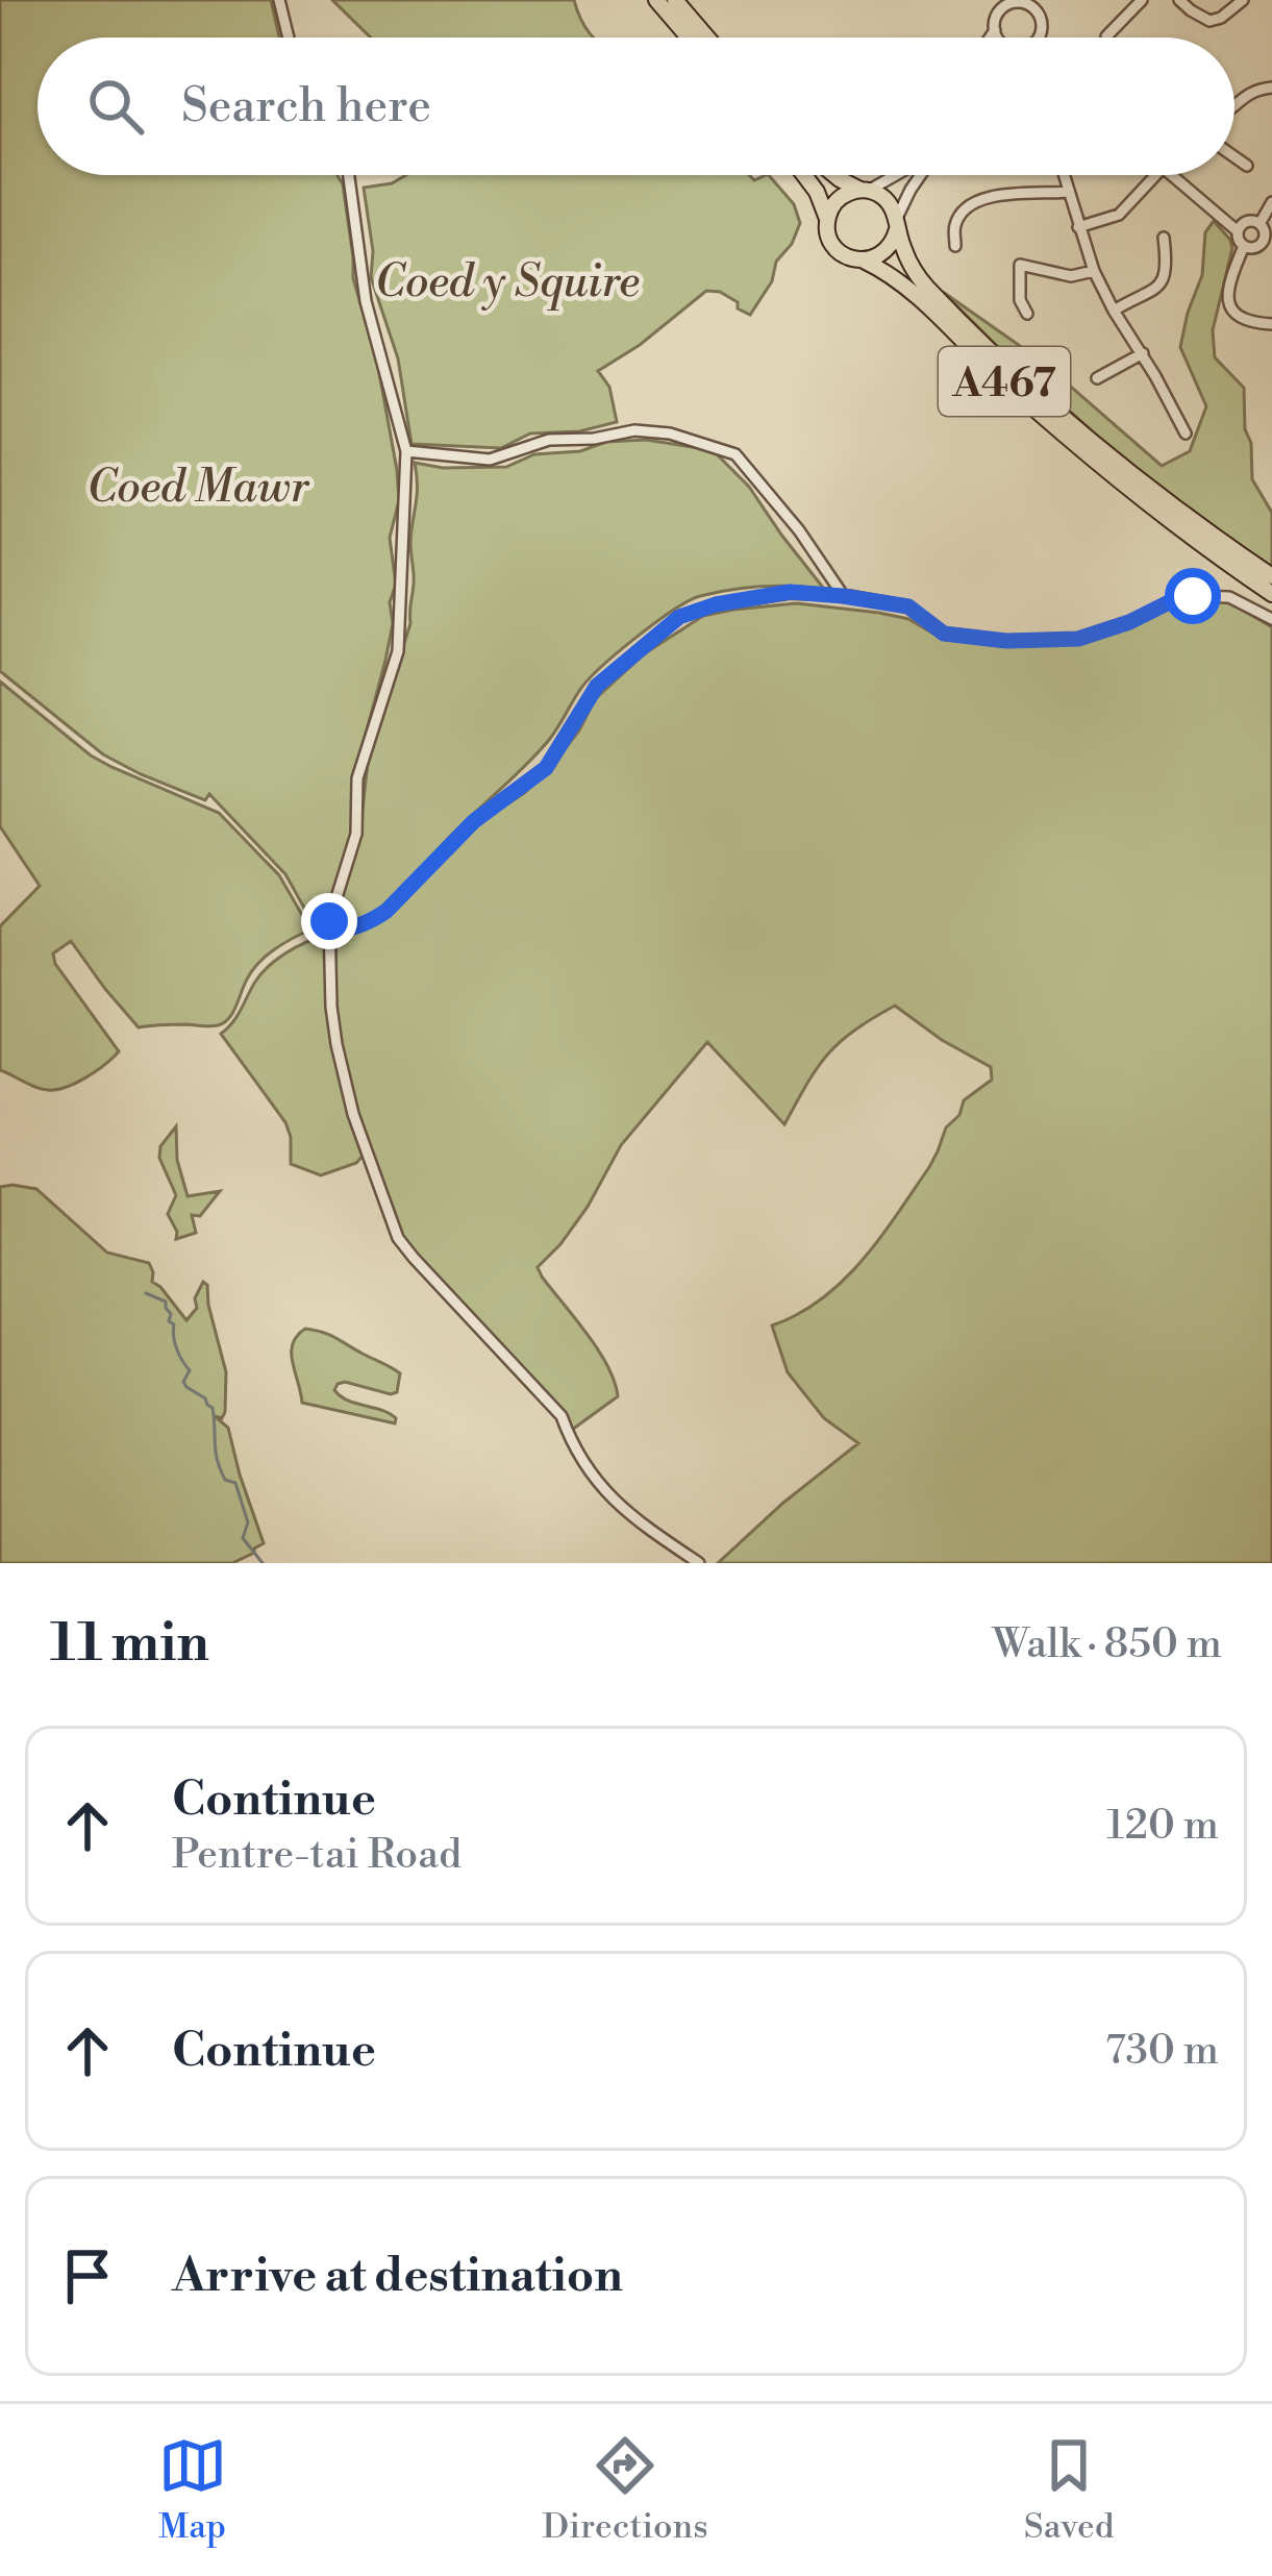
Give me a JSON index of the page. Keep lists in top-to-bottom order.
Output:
{
  "streets": {
    "main road": ["A467"]
  },
  "parks": ["Coed y Squire", "Coed Mawr"],
  "page": {
    "search": "Search here",
    "heading": ["11 min", "Walk · 850 m"],
    "list": [
      ["Continue", "Pentre-tai Road", "120 m"],
      ["Continue", "730 m"],
      "Arrive at destination"
    ],
    "nav": ["Map", "Directions", "Saved"]
  }
}
